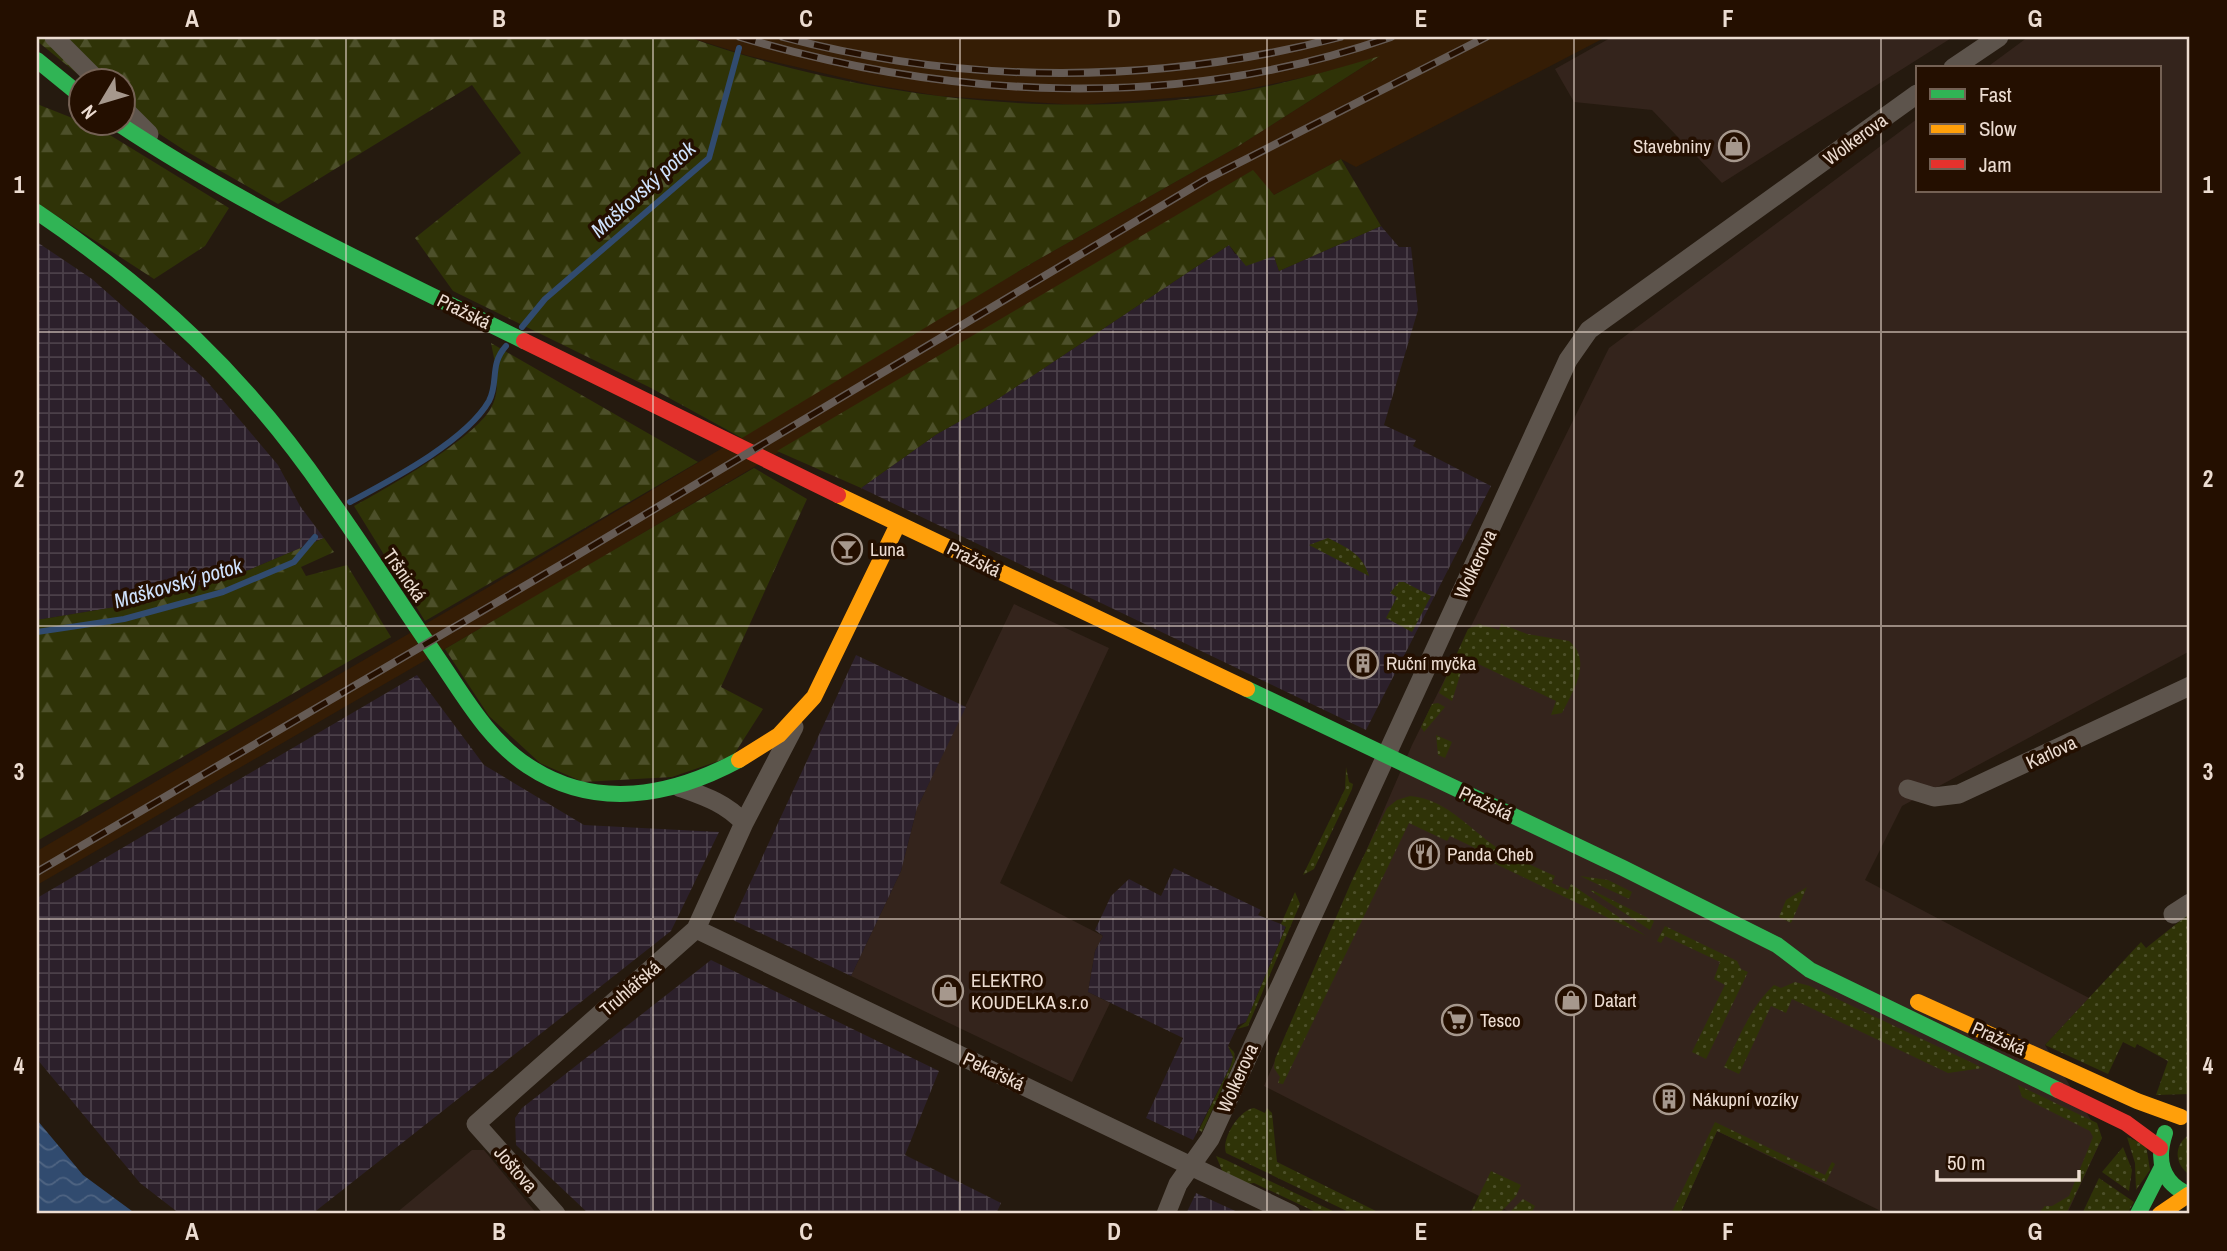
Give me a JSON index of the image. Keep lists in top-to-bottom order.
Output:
{
  "streets": {
    "main road": ["Pražská", "Tršnická", "Truhlářská"],
    "street": [
      "Wolkerova",
      "Karlova",
      "Pekařská",
      "Joštova"
    ]
  },
  "crossings": [
    ["Wolkerova", "Pražská"],
    ["Wolkerova", "Pekařská"],
    ["Pražská", "Truhlářská"],
    ["Tršnická", "Truhlářská"],
    ["Truhlářská", "Pekařská"],
    ["Truhlářská", "Joštova"]
  ],
  "water": ["Maškovský potok"],
  "places": {
    "shop": ["Stavebniny", "ELEKTRO KOUDELKA s.r.o", "Datart"],
    "bar": ["Luna"],
    "building": ["Ruční myčka", "Nákupní vozíky"],
    "restaurant": ["Panda Cheb"],
    "supermarket": ["Tesco"]
  },
  "legend": ["Fast", "Slow", "Jam"],
  "scale_bar": "50 m",
  "north": "bottom left",
  "grid": {
    "columns": [
      "A",
      "B",
      "C",
      "D",
      "E",
      "F",
      "G"
    ],
    "rows": [
      "1",
      "2",
      "3",
      "4"
    ]
  }
}
